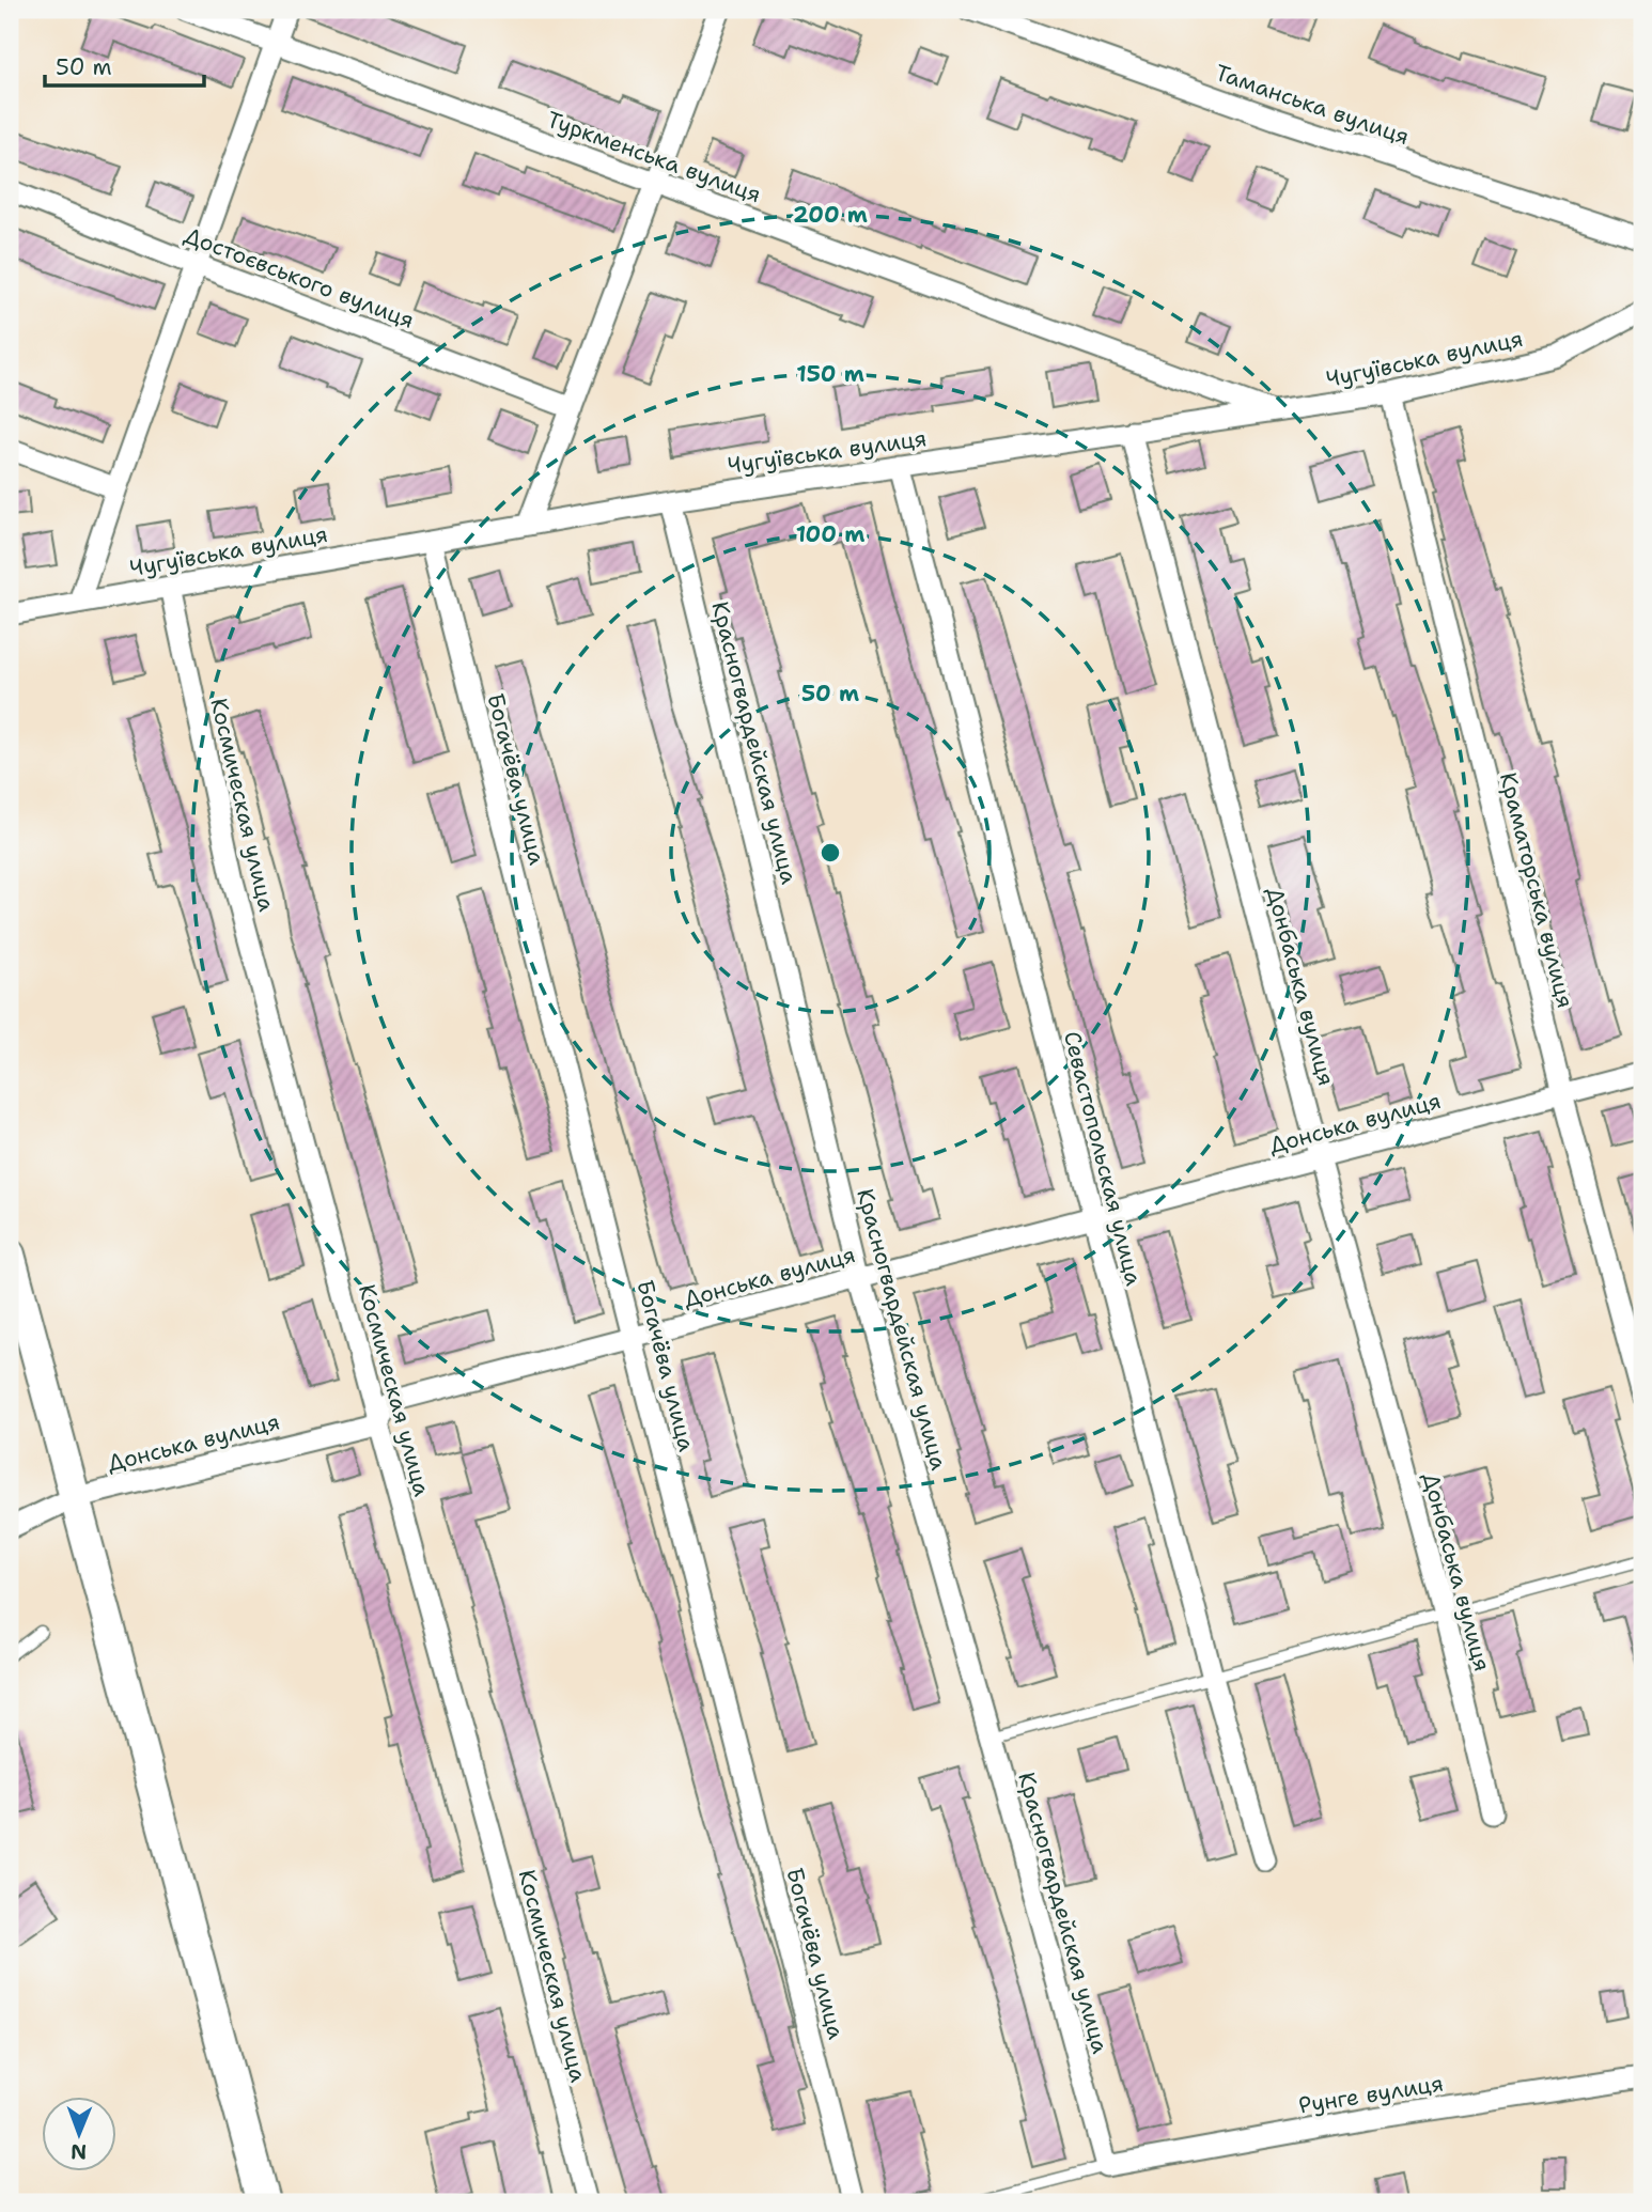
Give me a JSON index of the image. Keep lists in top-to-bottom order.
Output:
{
  "streets": {
    "street": [
      "Таманська вулиця",
      "Туркменська вулиця",
      "Достоєвського вулиця",
      "Чугуївська вулиця",
      "Красногвардейская улица",
      "Богачёва улица",
      "Космическая улица",
      "Краматорська вулиця",
      "Донбаська вулиця",
      "Донська вулиця",
      "Севастопольская улица",
      "Рунге вулиця"
    ]
  },
  "crossings": [
    ["Туркменська вулиця", "Чугуївська вулиця"],
    ["Чугуївська вулиця", "Красногвардейская улица"],
    ["Чугуївська вулиця", "Богачёва улица"],
    ["Чугуївська вулиця", "Космическая улица"],
    ["Чугуївська вулиця", "Краматорська вулиця"],
    ["Чугуївська вулиця", "Донбаська вулиця"],
    ["Чугуївська вулиця", "Севастопольская улица"],
    ["Красногвардейская улица", "Донська вулиця"],
    ["Красногвардейская улица", "Рунге вулиця"],
    ["Богачёва улица", "Донська вулиця"],
    ["Космическая улица", "Донська вулиця"],
    ["Краматорська вулиця", "Донська вулиця"],
    ["Донбаська вулиця", "Донська вулиця"],
    ["Донська вулиця", "Севастопольская улица"]
  ],
  "scale_bar": "50 m",
  "north": "bottom",
  "rings": [
    "200 m",
    "150 m",
    "100 m",
    "50 m"
  ]
}
